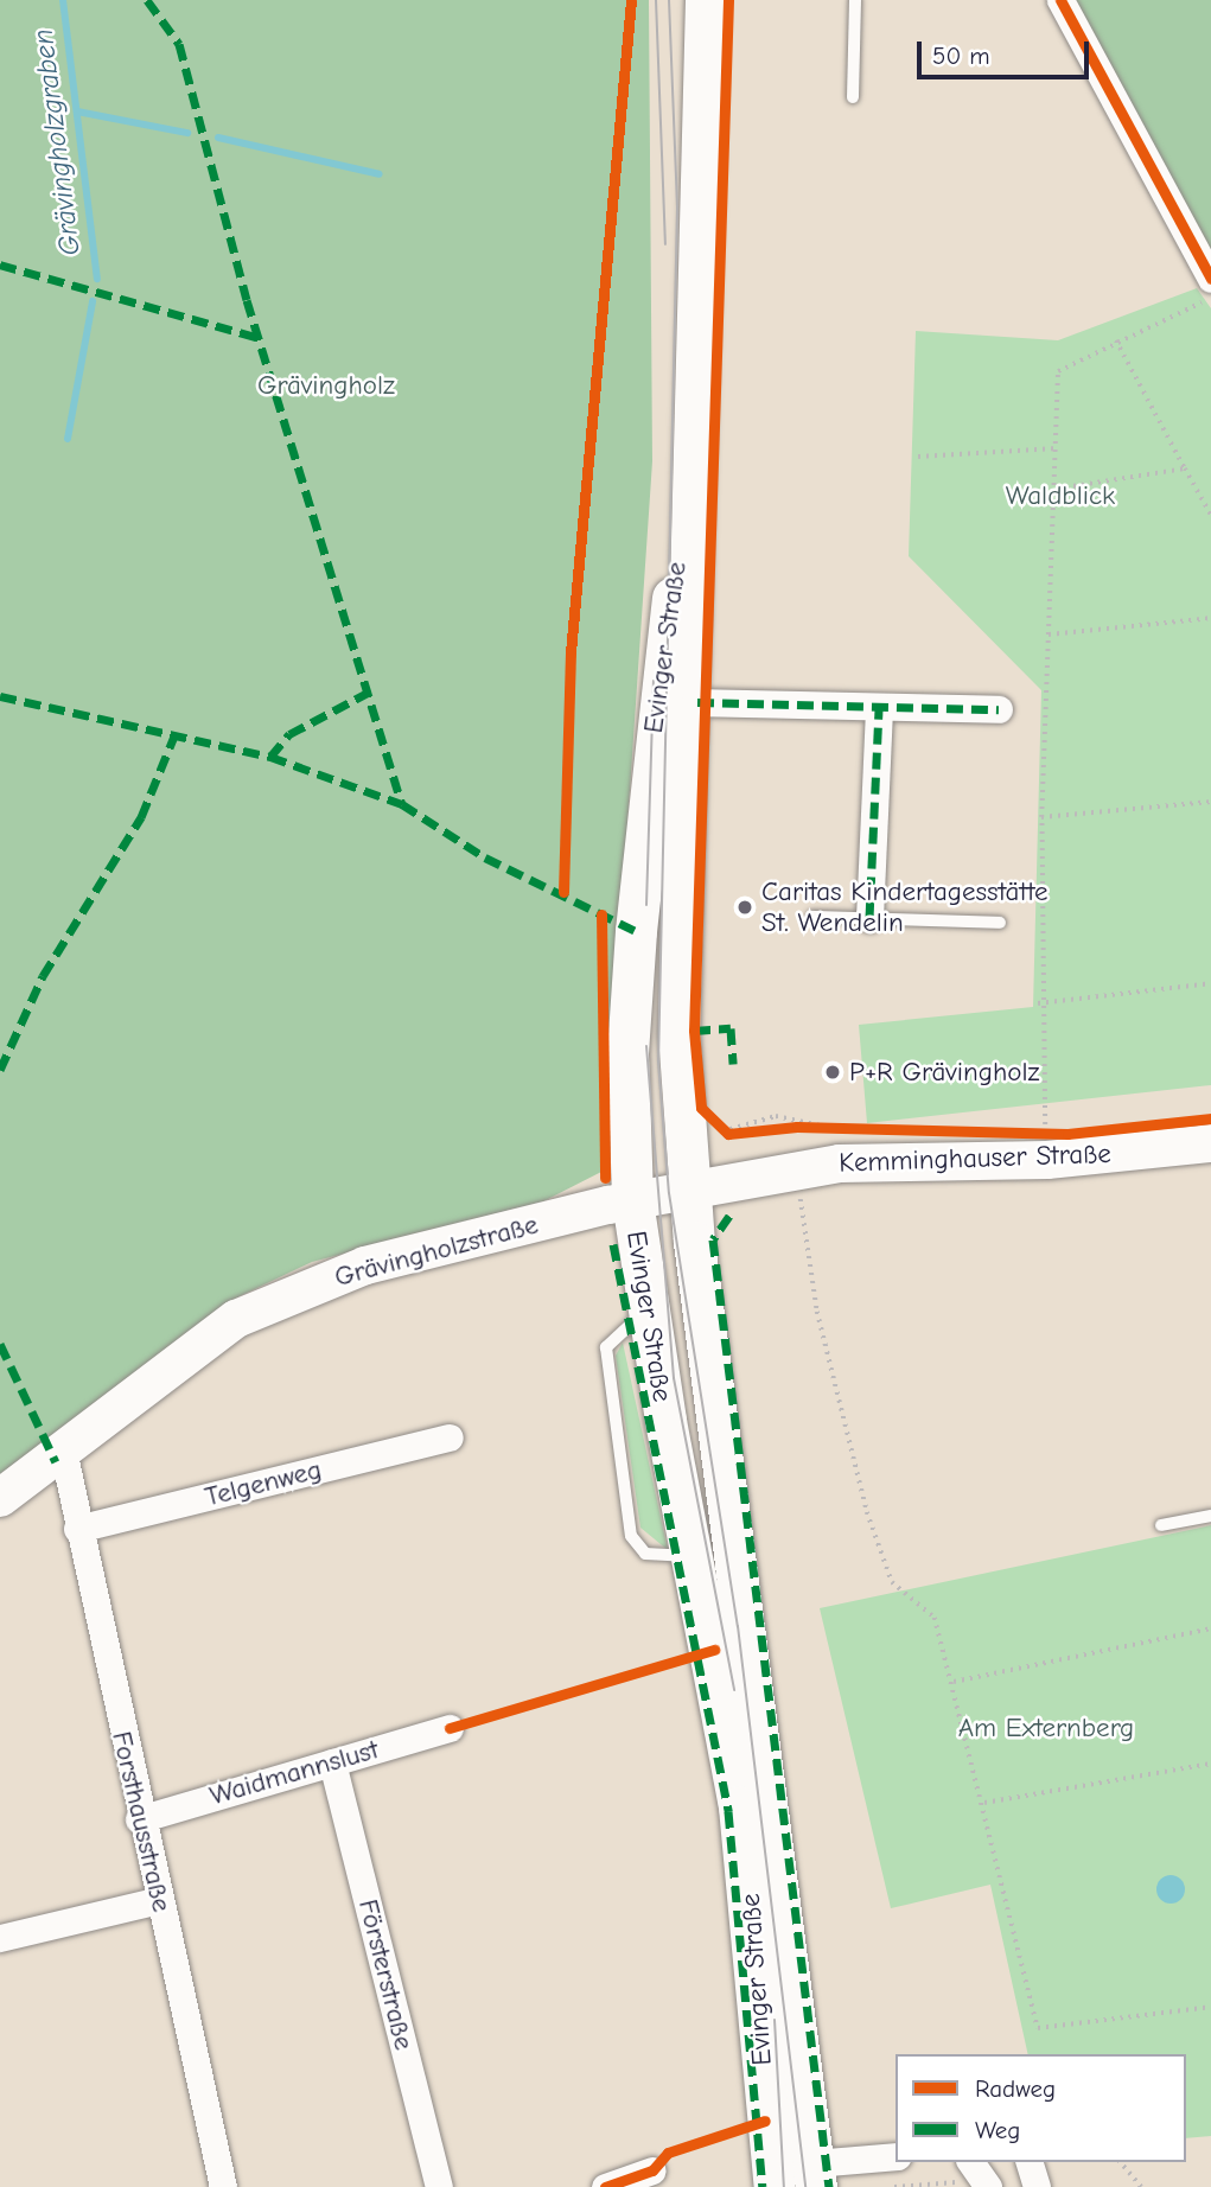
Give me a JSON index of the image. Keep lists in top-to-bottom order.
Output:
{
  "streets": {
    "main road": ["Evinger Straße", "Kemminghauser Straße", "Grävingholzstraße"],
    "street": [
      "Telgenweg",
      "Waidmannslust",
      "Forsthausstraße",
      "Försterstraße"
    ]
  },
  "crossings": [
    ["Evinger Straße", "Kemminghauser Straße"],
    ["Evinger Straße", "Grävingholzstraße"],
    ["Kemminghauser Straße", "Grävingholzstraße"],
    ["Grävingholzstraße", "Forsthausstraße"],
    ["Telgenweg", "Forsthausstraße"],
    ["Waidmannslust", "Forsthausstraße"],
    ["Waidmannslust", "Försterstraße"]
  ],
  "water": ["Grävingholzgraben"],
  "parks": ["Grävingholz", "Waldblick", "Am Externberg"],
  "places": ["Caritas Kindertagesstätte St. Wendelin", "P+R Grävingholz"],
  "legend": ["Radweg", "Weg"],
  "scale_bar": "50 m"
}
